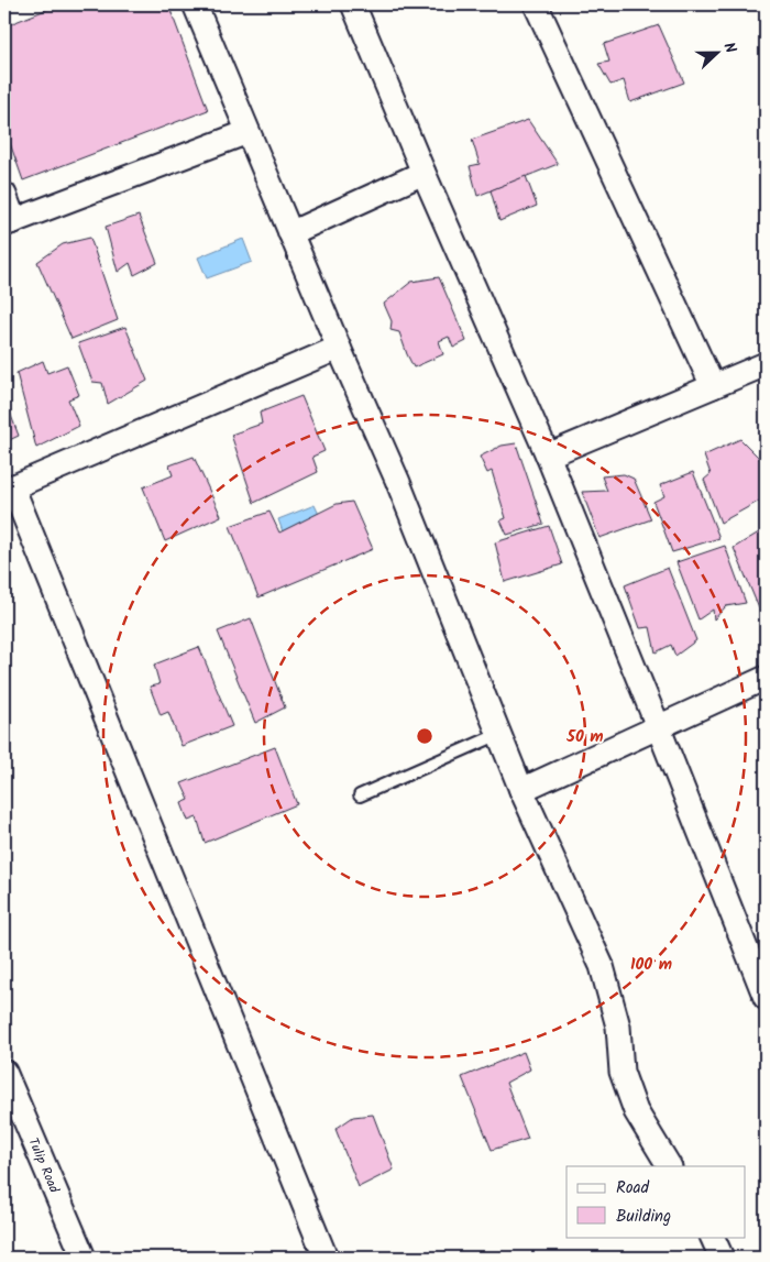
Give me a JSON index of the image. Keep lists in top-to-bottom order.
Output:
{
  "streets": {
    "street": ["Tulip Road"]
  },
  "legend": ["Road", "Building"],
  "north": "right",
  "rings": ["50 m", "100 m"]
}
